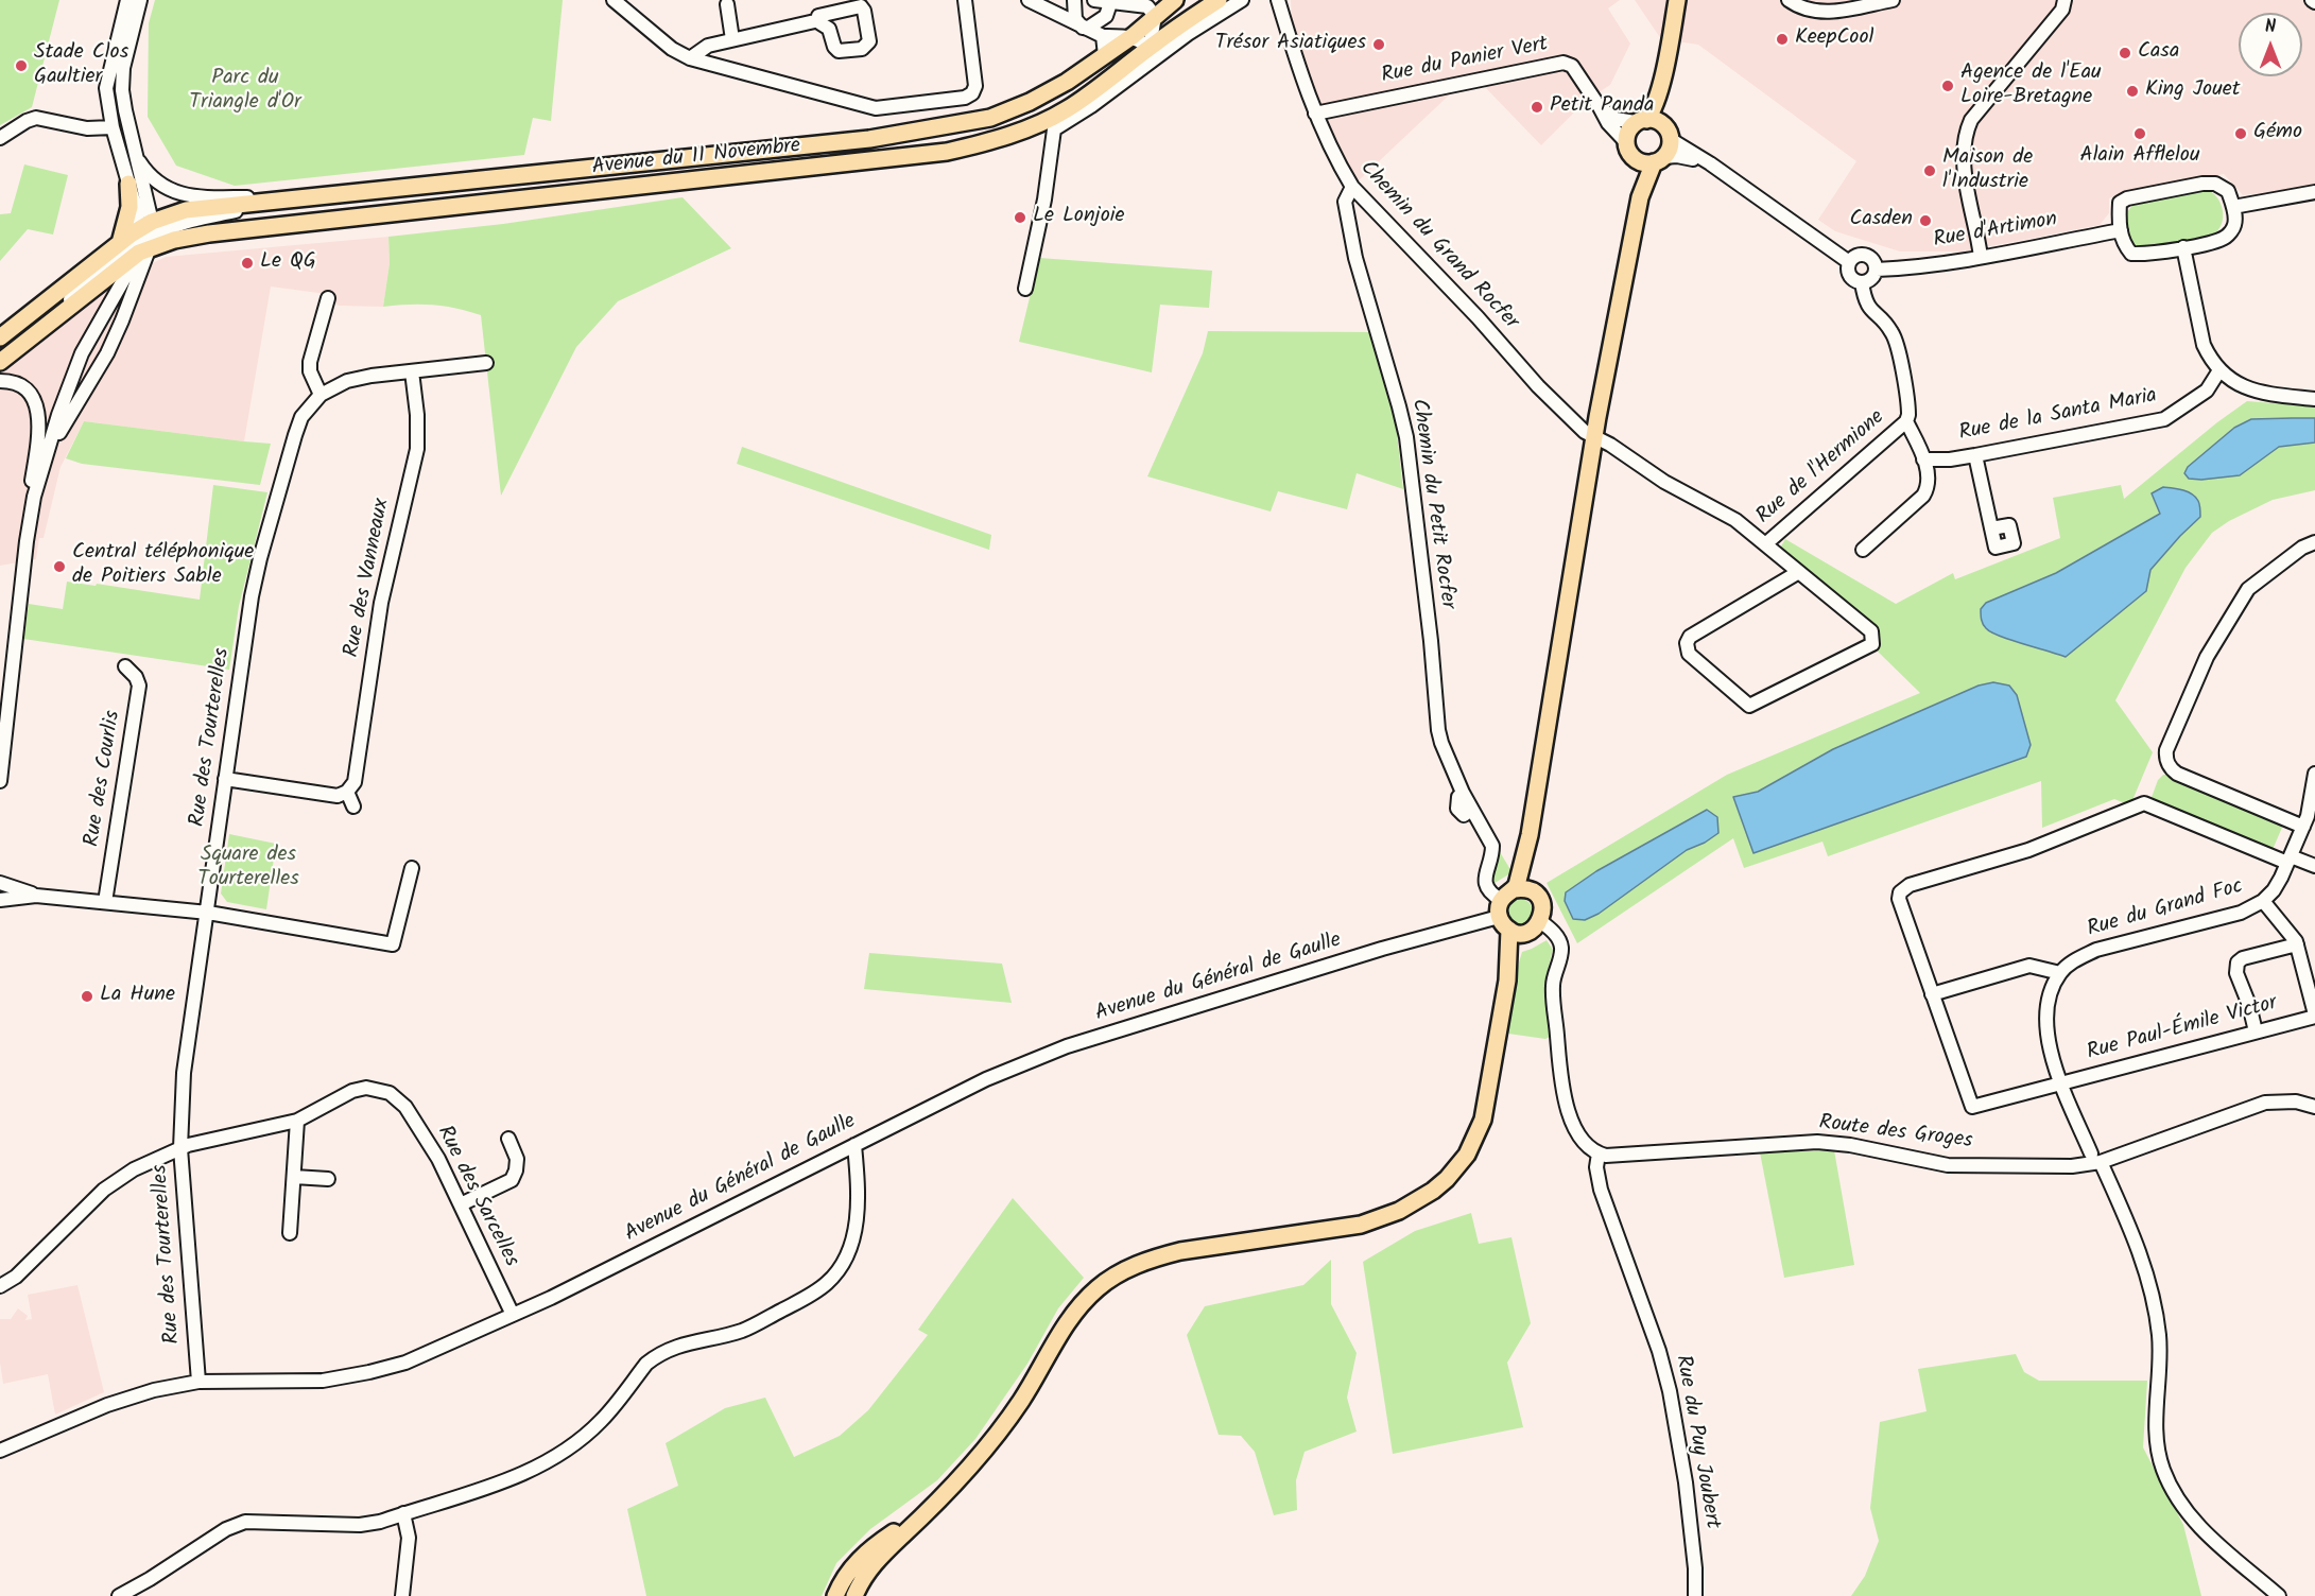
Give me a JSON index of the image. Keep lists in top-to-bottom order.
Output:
{
  "streets": {
    "main road": ["Avenue du 11 Novembre"],
    "street": [
      "Rue du Panier Vert",
      "Rue d'Artimon",
      "Chemin du Grand Rocfer",
      "Rue de la Santa Maria",
      "Rue de l'Hermione",
      "Chemin du Petit Rocfer",
      "Rue des Vanneaux",
      "Rue des Tourterelles",
      "Rue des Courlis",
      "Rue du Grand Foc",
      "Avenue du Général de Gaulle",
      "Rue Paul-Émile Victor",
      "Route des Groges",
      "Rue des Sarcelles",
      "Rue du Puy Joubert"
    ]
  },
  "crossings": [
    ["Rue du Panier Vert", "Chemin du Grand Rocfer"],
    ["Rue d'Artimon", "Rue de l'Hermione"],
    ["Chemin du Grand Rocfer", "Rue de l'Hermione"],
    ["Chemin du Grand Rocfer", "Chemin du Petit Rocfer"],
    ["Chemin du Petit Rocfer", "Avenue du Général de Gaulle"],
    ["Rue des Vanneaux", "Rue des Tourterelles"],
    ["Rue des Tourterelles", "Avenue du Général de Gaulle"],
    ["Rue du Grand Foc", "Rue Paul-Émile Victor"],
    ["Avenue du Général de Gaulle", "Rue des Sarcelles"],
    ["Route des Groges", "Rue du Puy Joubert"]
  ],
  "parks": ["Parc du Triangle d'Or", "Square des Tourterelles"],
  "places": [
    "KeepCool",
    "Trésor Asiatiques",
    "Casa",
    "Stade Clos Gaultier",
    "Agence de l'Eau Loire-Bretagne",
    "King Jouet",
    "Petit Panda",
    "Alain Afflelou",
    "Gémo",
    "Maison de l'Industrie",
    "Le Lonjoie",
    "Casden",
    "Le QG",
    "Central téléphonique de Poitiers Sable",
    "La Hune"
  ],
  "north": "top"
}
